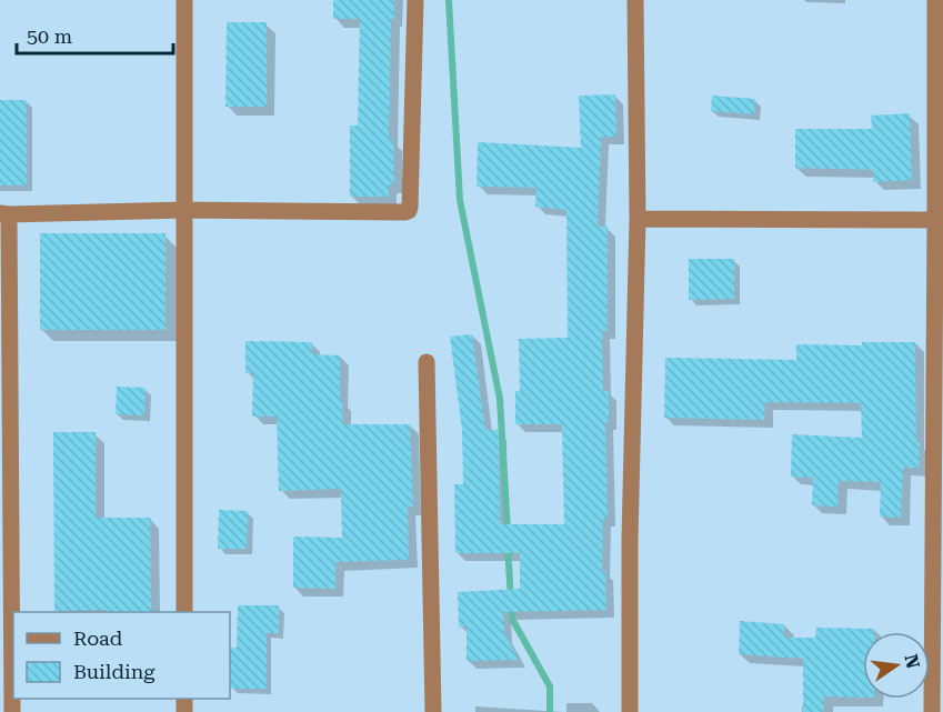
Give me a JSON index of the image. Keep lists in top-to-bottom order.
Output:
{
  "legend": ["Road", "Building"],
  "scale_bar": "50 m",
  "north": "right"
}
